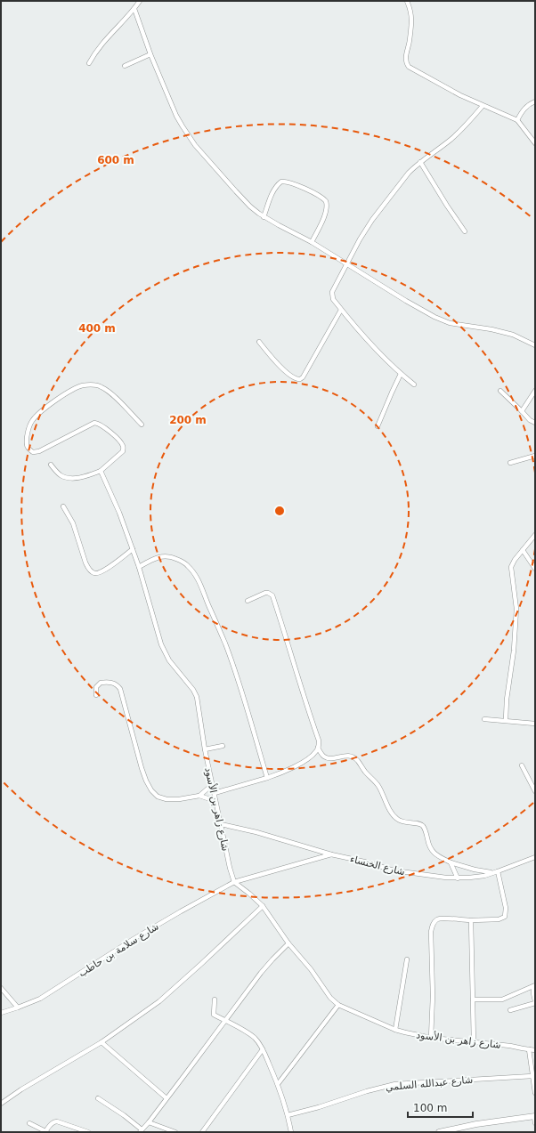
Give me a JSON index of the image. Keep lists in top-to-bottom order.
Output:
{
  "streets": {
    "street": [
      "شارع زاهر بن الأسود",
      "شارع الخنساء",
      "شارع سلامة بن حاطب",
      "شارع عبدالله السلمي"
    ]
  },
  "crossings": [
    ["شارع زاهر بن الأسود", "شارع الخنساء"],
    ["شارع زاهر بن الأسود", "شارع سلامة بن حاطب"],
    ["شارع الخنساء", "شارع سلامة بن حاطب"]
  ],
  "scale_bar": "100 m",
  "rings": ["600 m", "400 m", "200 m"]
}
